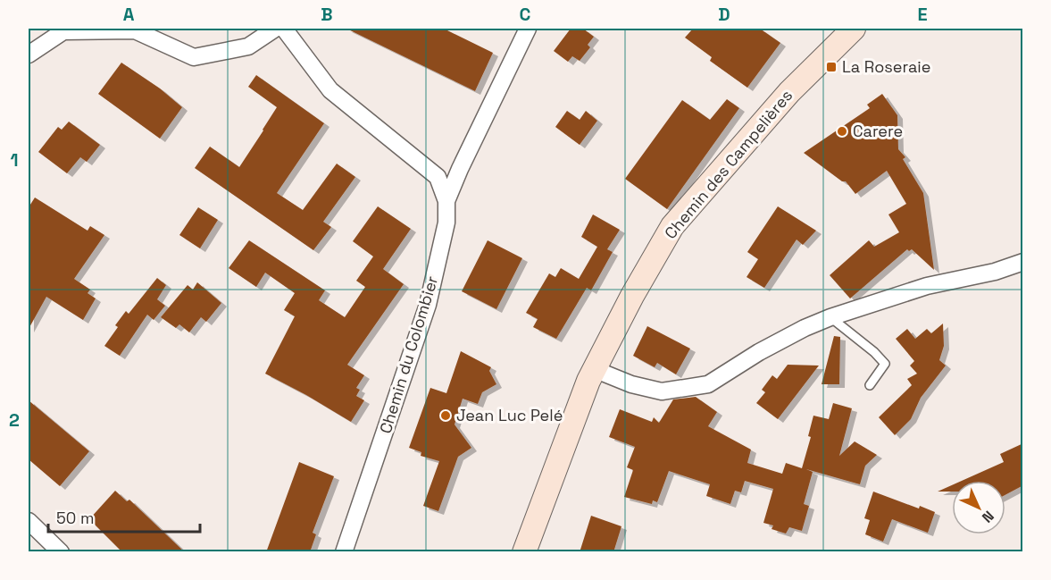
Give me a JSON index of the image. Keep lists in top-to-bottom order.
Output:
{
  "streets": {
    "main road": ["Chemin des Campelières"],
    "street": ["Chemin du Colombier"]
  },
  "places": {
    "transit": ["La Roseraie"],
    "other": ["Carere", "Jean Luc Pelé"]
  },
  "scale_bar": "50 m",
  "north": "bottom right",
  "grid": {
    "columns": [
      "A",
      "B",
      "C",
      "D",
      "E"
    ],
    "rows": ["1", "2"]
  }
}
